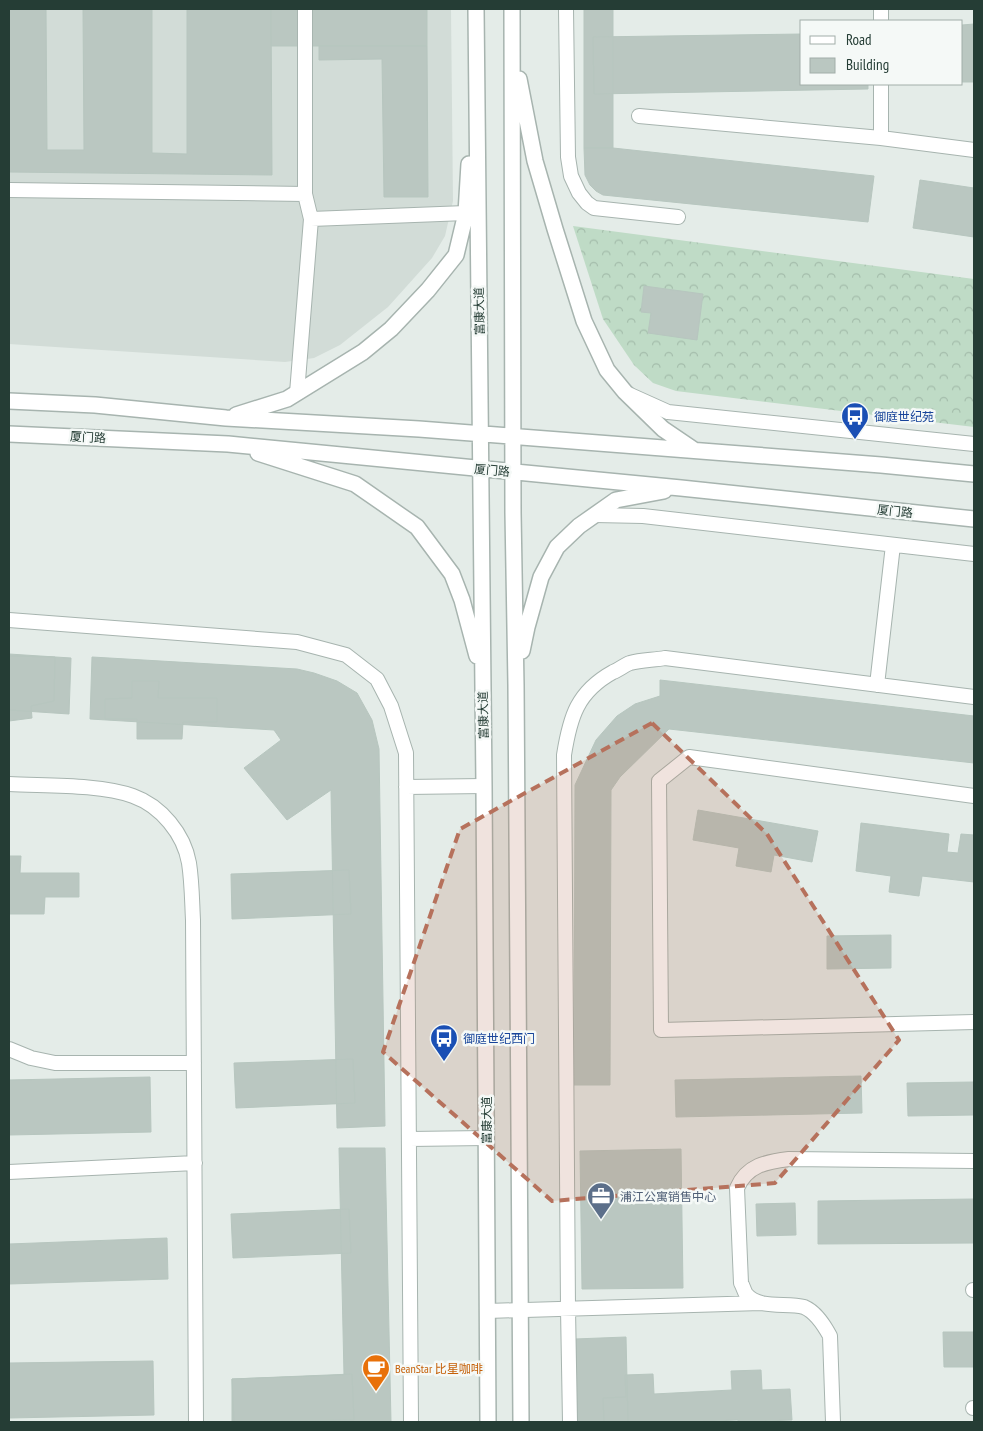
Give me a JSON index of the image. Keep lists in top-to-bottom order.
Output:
{
  "streets": {
    "street": ["富康大道", "厦门路"]
  },
  "crossings": [
    ["富康大道", "厦门路"]
  ],
  "places": {
    "bus stop": ["御庭世纪苑", "御庭世纪西门"],
    "office": ["浦江公寓销售中心"],
    "cafe": ["BeanStar 比星咖啡"]
  },
  "legend": ["Road", "Building"]
}
